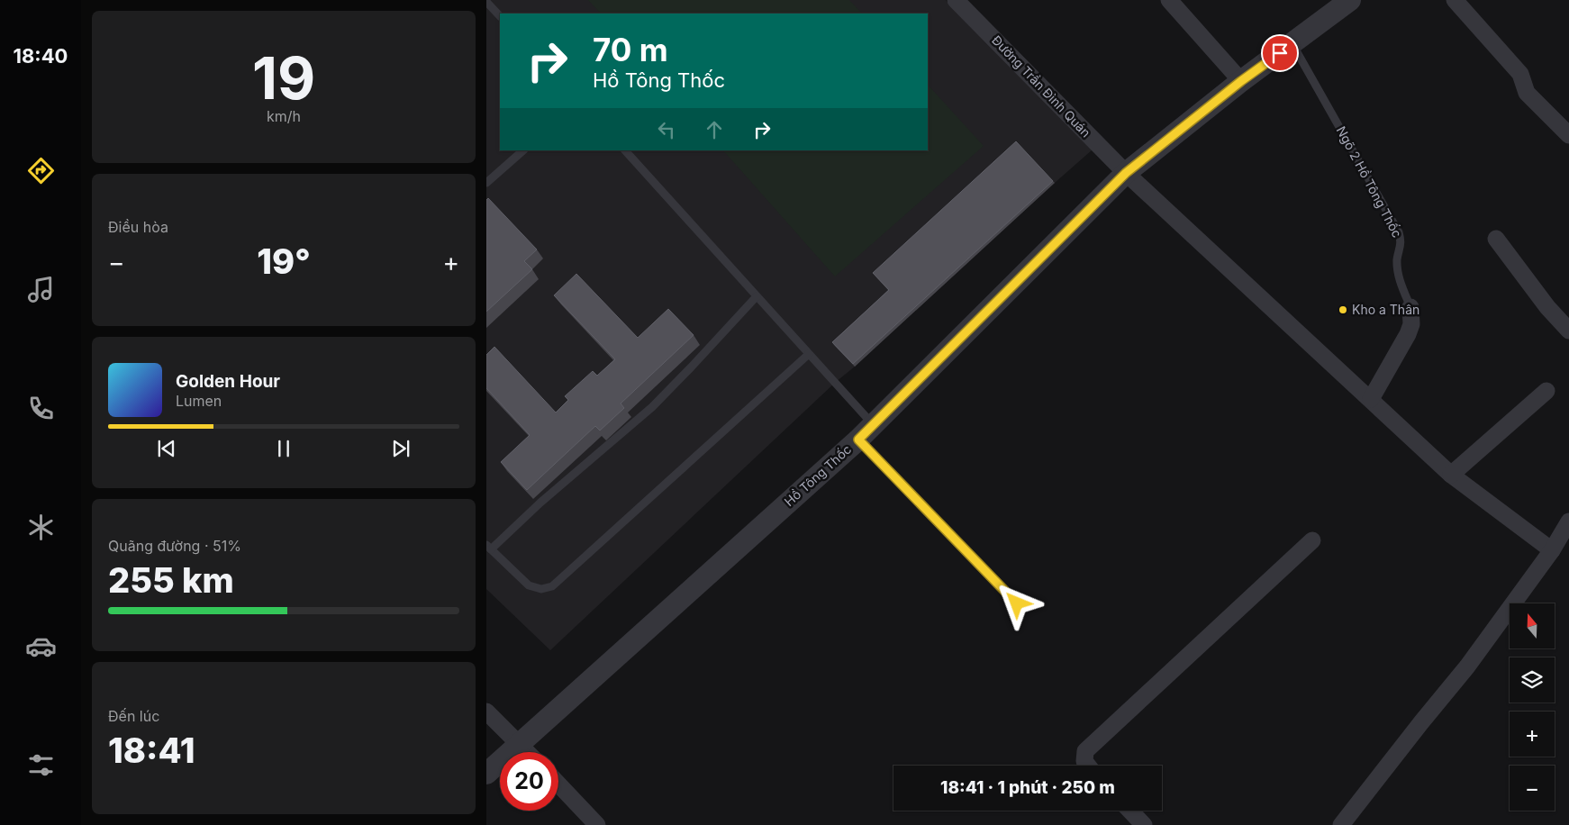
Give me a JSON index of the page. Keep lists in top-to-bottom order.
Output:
{
  "streets": {
    "street": ["Đường Trần Đình Quán", "Ngõ 2 Hồ Tông Thốc", "Hồ Tông Thốc"]
  },
  "crossings": [
    ["Đường Trần Đình Quán", "Ngõ 2 Hồ Tông Thốc"],
    ["Đường Trần Đình Quán", "Hồ Tông Thốc"],
    ["Ngõ 2 Hồ Tông Thốc", "Hồ Tông Thốc"]
  ],
  "places": ["Kho a Thân"],
  "north": "top",
  "page": {
    "tabs": "18:40",
    "tile": [
      ["19", "km/h"],
      "Điều hòa",
      ["Quãng đường · 51%", "255 km"],
      ["Đến lúc", "18:41"]
    ],
    "turn": ["70 m", "Hồ Tông Thốc"],
    "heat": ["−", "19°", "+"],
    "song": ["Golden Hour", "Lumen"],
    "map_buttons": ["+", "−"],
    "limit": "20",
    "trip": "18:41 · 1 phút · 250 m"
  }
}
